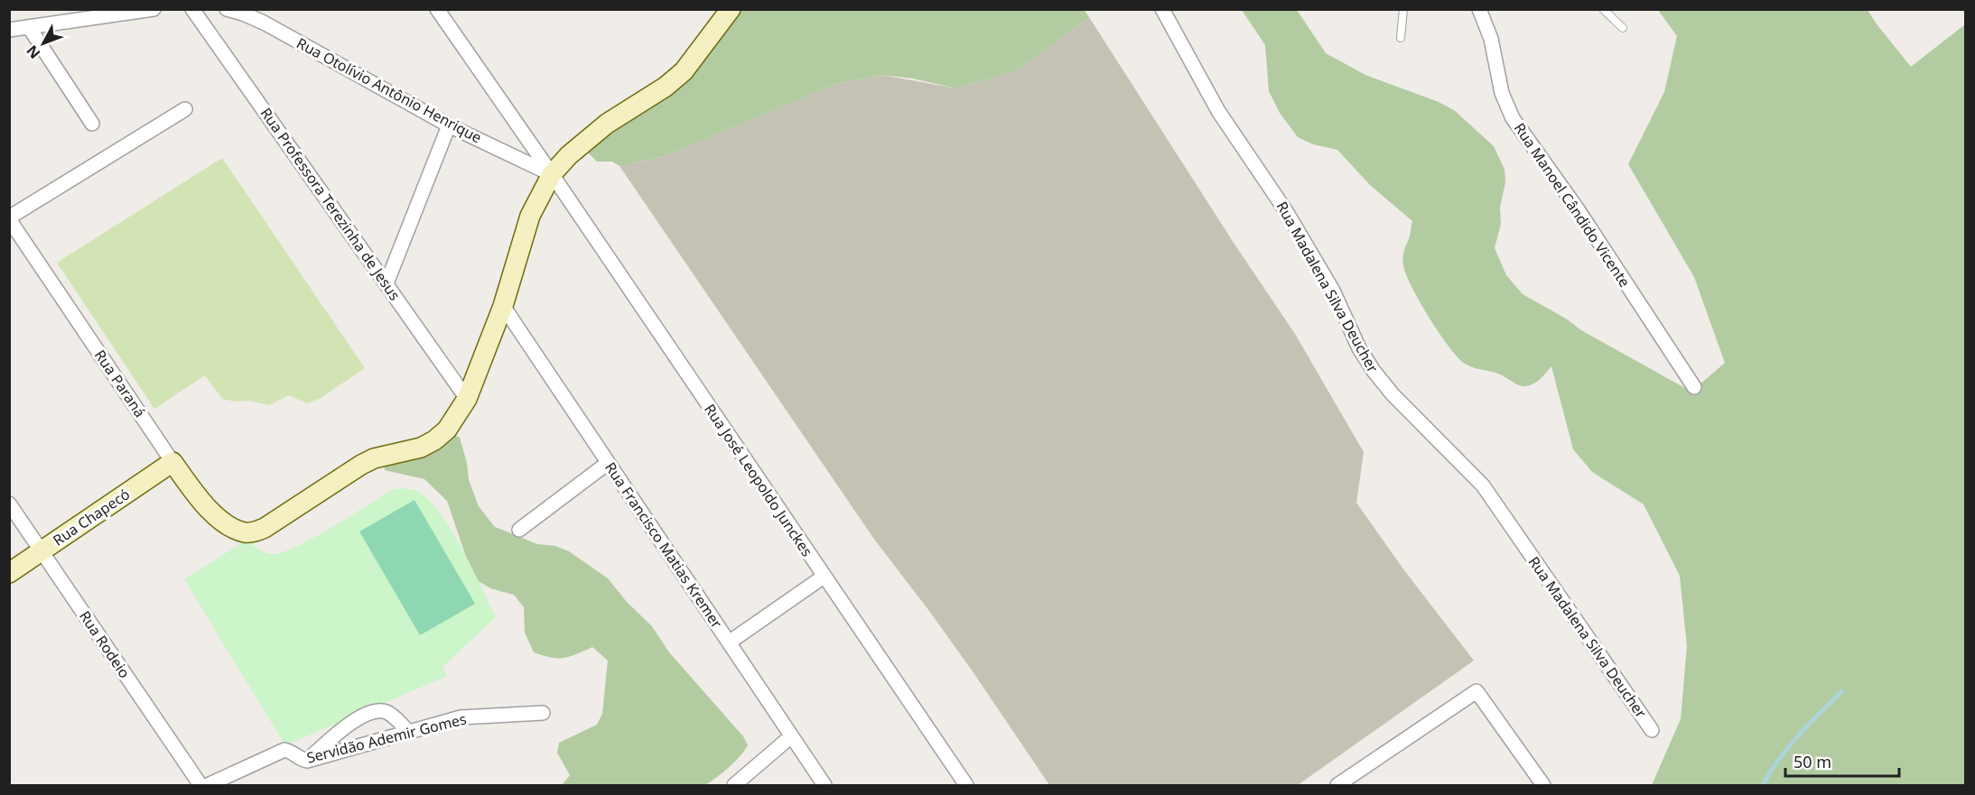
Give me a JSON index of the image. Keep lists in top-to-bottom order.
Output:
{
  "streets": {
    "street": [
      "Rua Otolívio Antônio Henrique",
      "Rua Professora Terezinha de Jesus",
      "Rua Manoel Cândido Vicente",
      "Rua Madalena Silva Deucher",
      "Rua Paraná",
      "Rua José Leopoldo Junckes",
      "Rua Chapecó",
      "Rua Francisco Matias Kremer",
      "Rua Rodeio",
      "Servidão Ademir Gomes"
    ]
  },
  "crossings": [
    ["Rua Otolívio Antônio Henrique", "Rua José Leopoldo Junckes"],
    ["Rua Professora Terezinha de Jesus", "Rua Paraná"],
    ["Rua Paraná", "Rua Chapecó"],
    ["Rua Chapecó", "Rua Rodeio"]
  ],
  "scale_bar": "50 m",
  "north": "bottom left"
}
